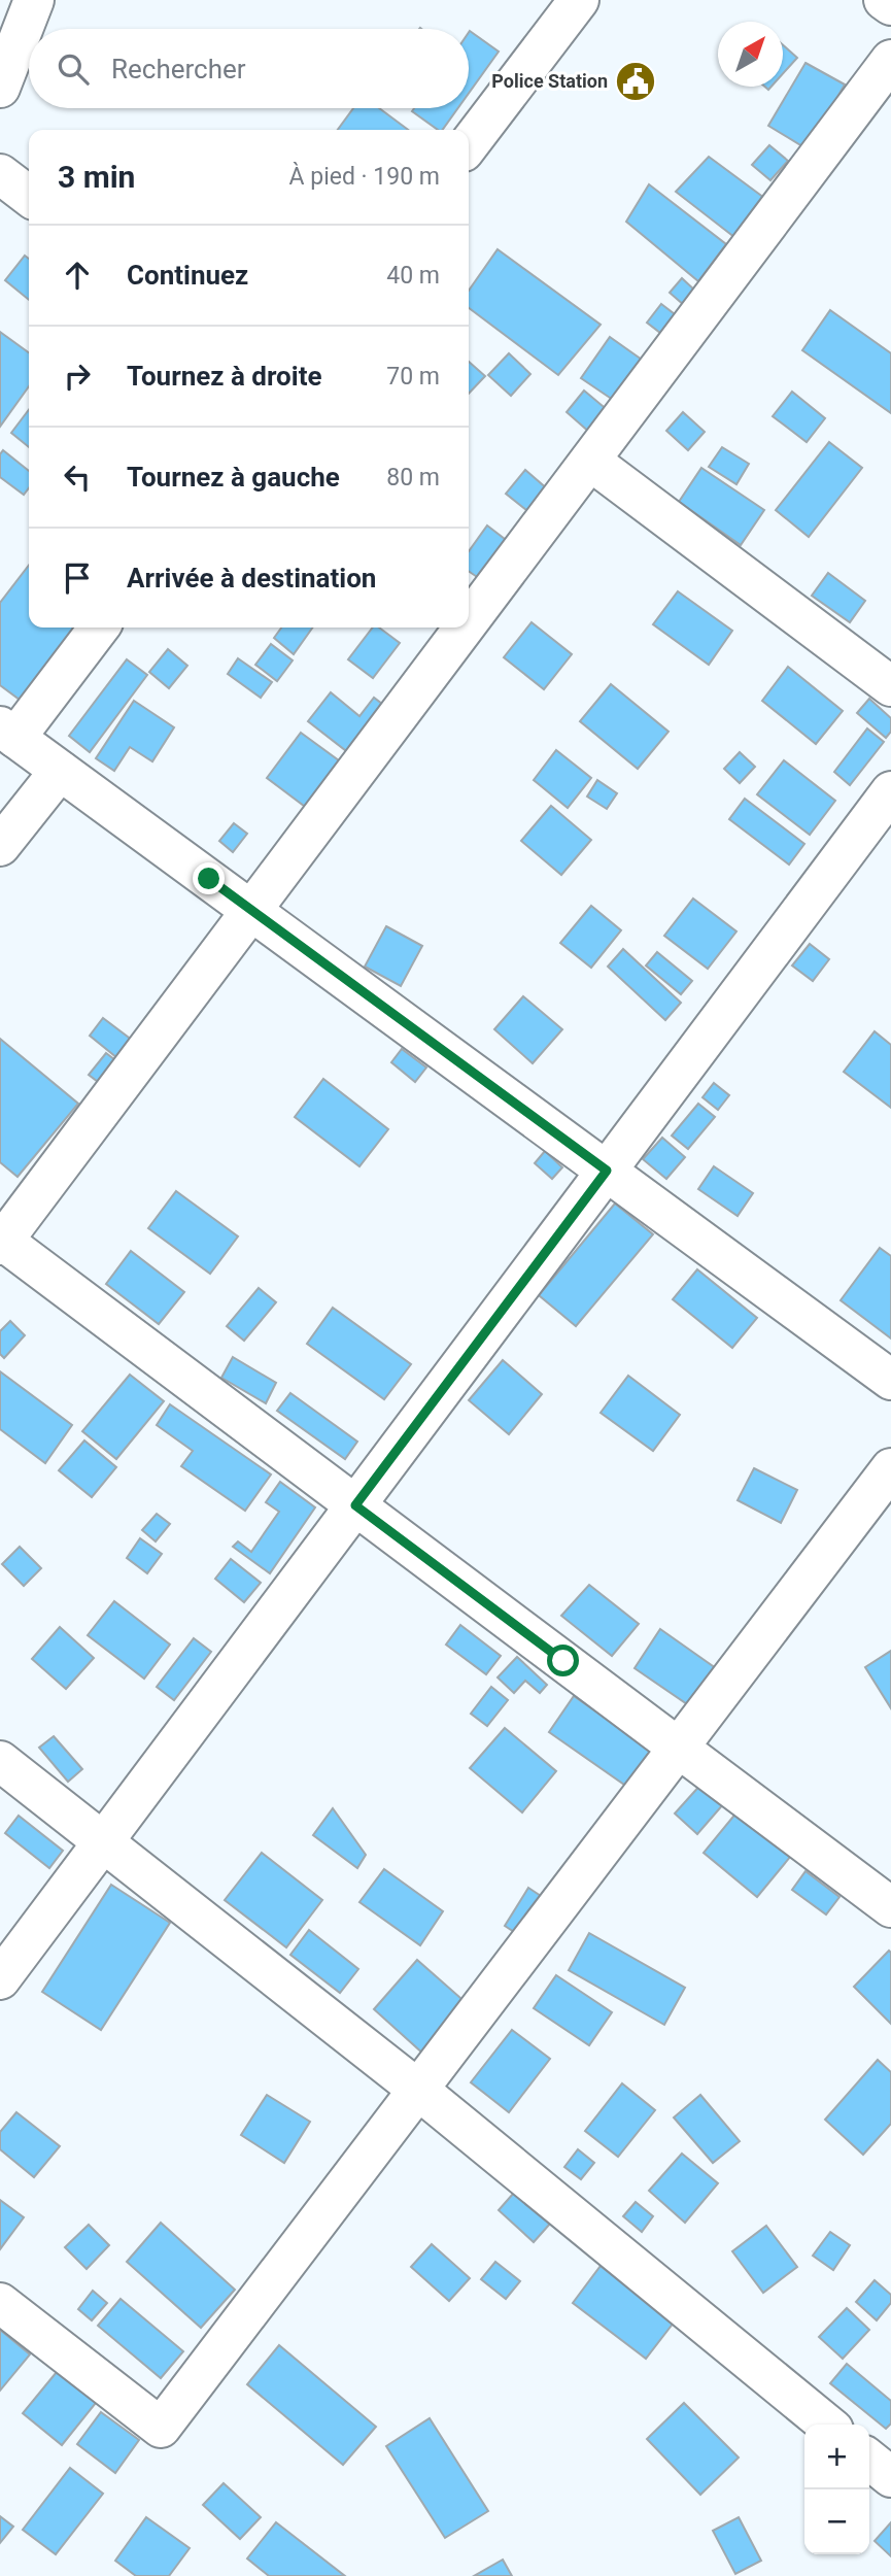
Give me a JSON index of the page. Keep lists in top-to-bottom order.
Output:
{
  "places": {
    "public building": ["Police Station"]
  },
  "north": "top right",
  "page": {
    "search": "Rechercher",
    "heading": ["3 min", "À pied · 190 m"],
    "list": [
      ["Continuez", "40 m"],
      ["Tournez à droite", "70 m"],
      ["Tournez à gauche", "80 m"],
      "Arrivée à destination"
    ],
    "map_buttons": ["+", "−"]
  }
}
